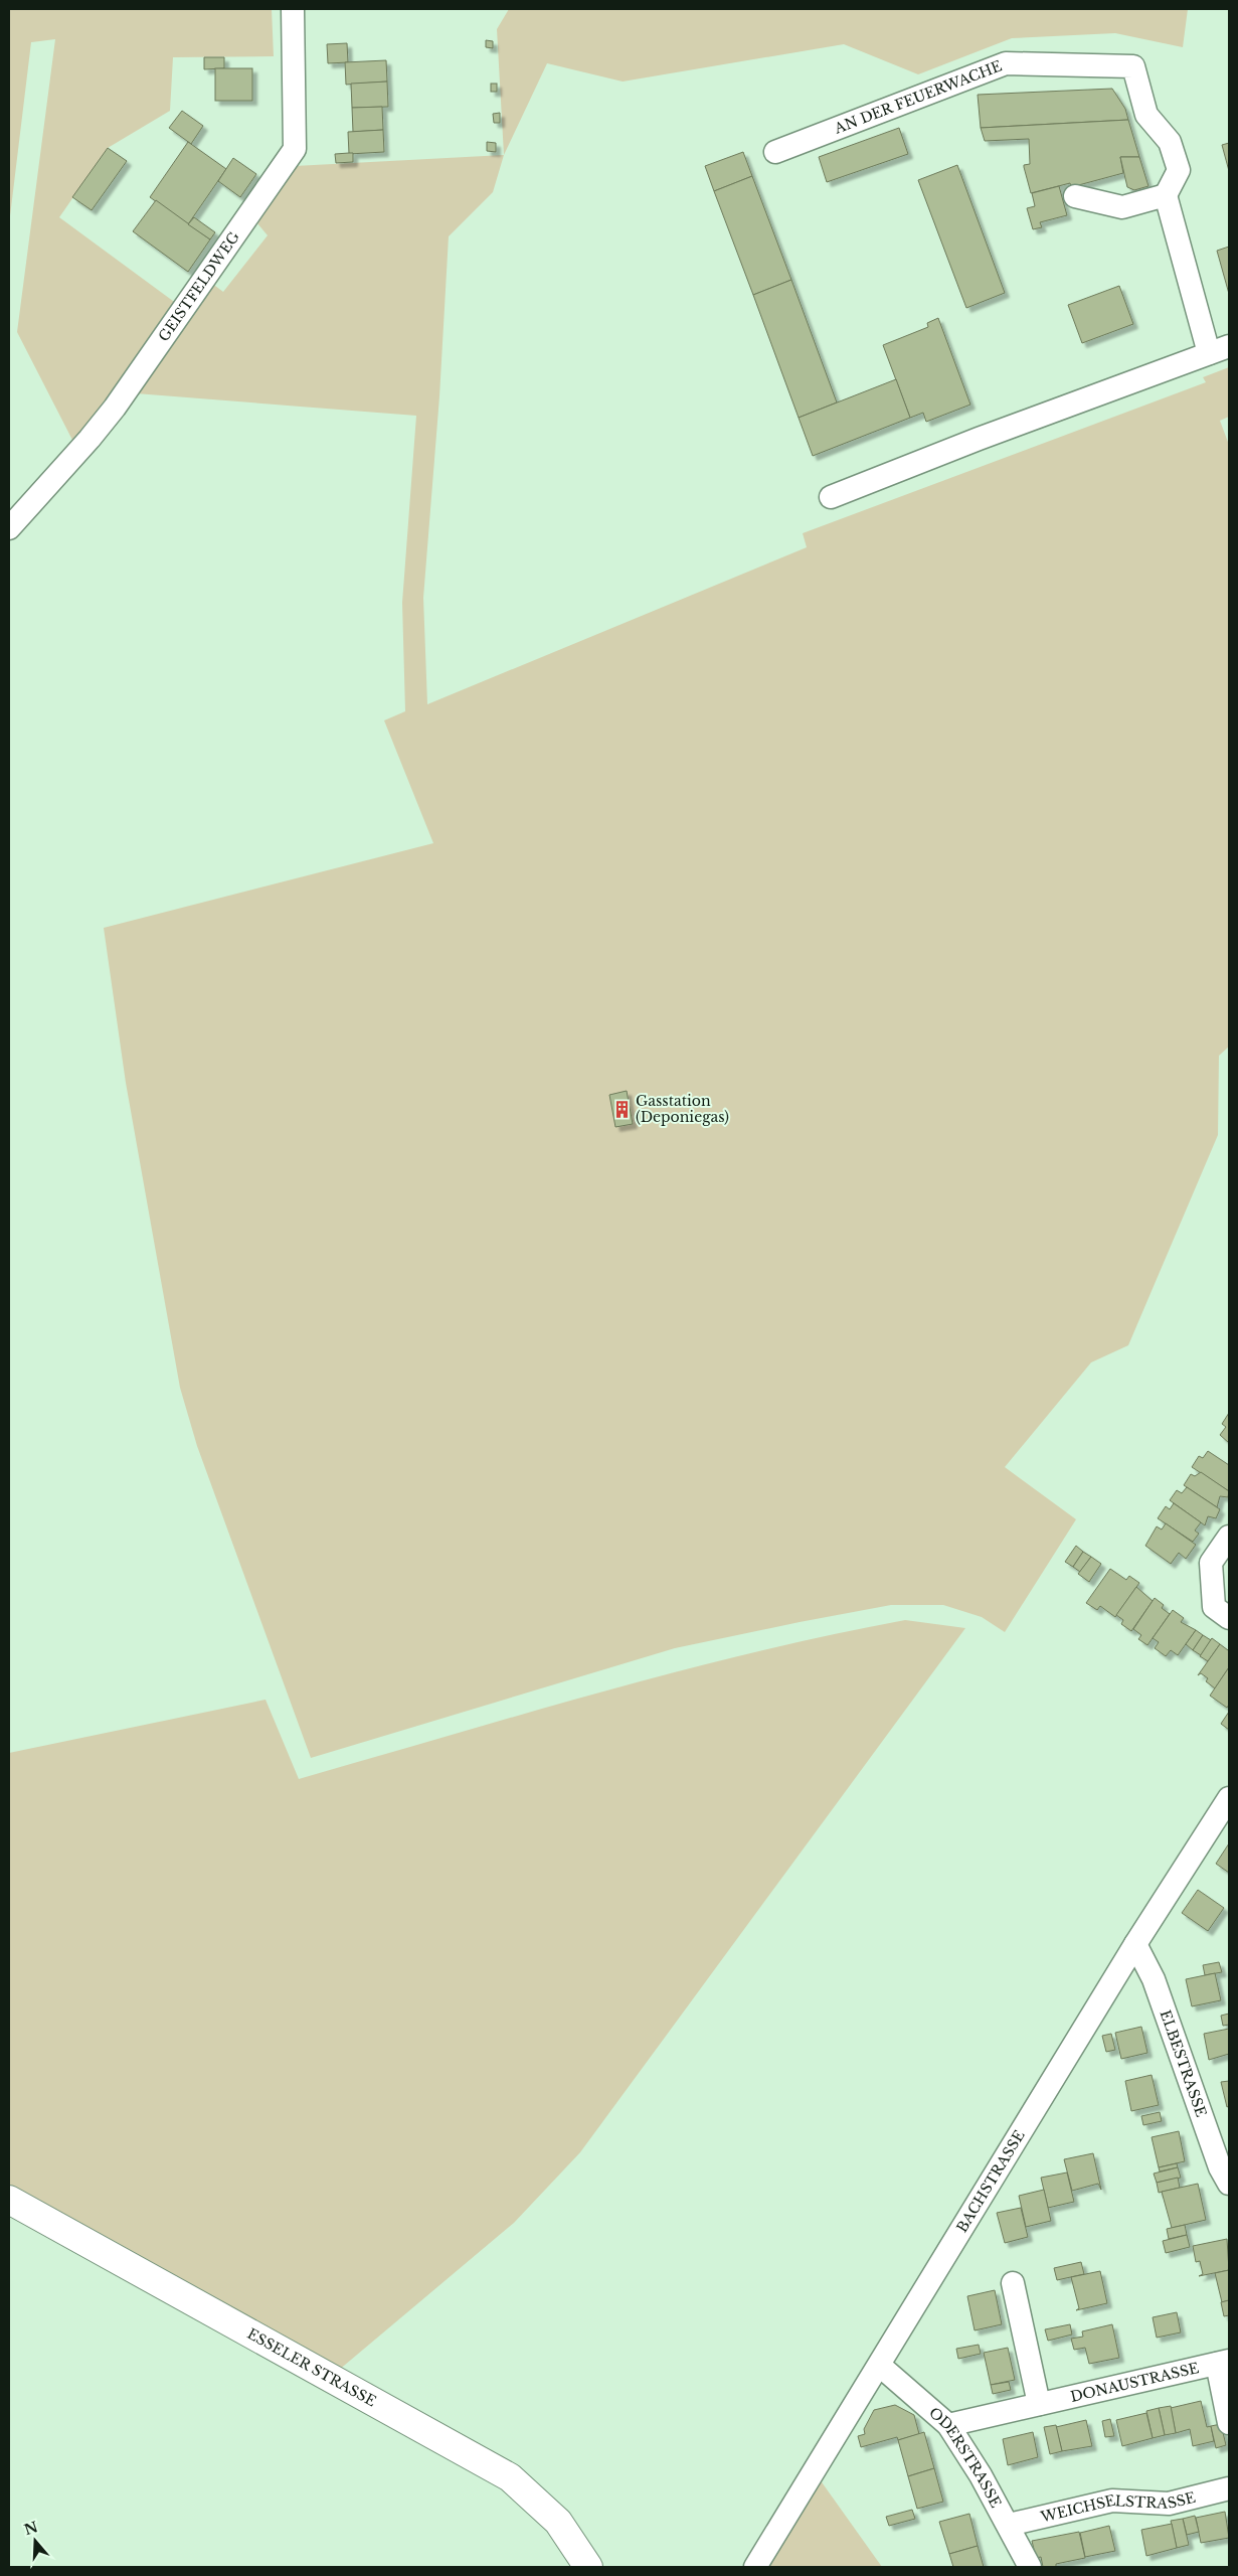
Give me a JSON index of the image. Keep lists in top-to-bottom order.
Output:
{
  "streets": {
    "main road": ["ESSELER STRASSE"],
    "street": [
      "AN DER FEUERWACHE",
      "GEISTFELDWEG",
      "ELBESTRASSE",
      "BACHSTRASSE",
      "DONAUSTRASSE",
      "ODERSTRASSE",
      "WEICHSELSTRASSE"
    ]
  },
  "crossings": [
    ["ELBESTRASSE", "BACHSTRASSE"],
    ["BACHSTRASSE", "ODERSTRASSE"],
    ["DONAUSTRASSE", "ODERSTRASSE"],
    ["ODERSTRASSE", "WEICHSELSTRASSE"]
  ],
  "places": {
    "building": ["Gasstation (Deponiegas)"]
  },
  "north": "top"
}
